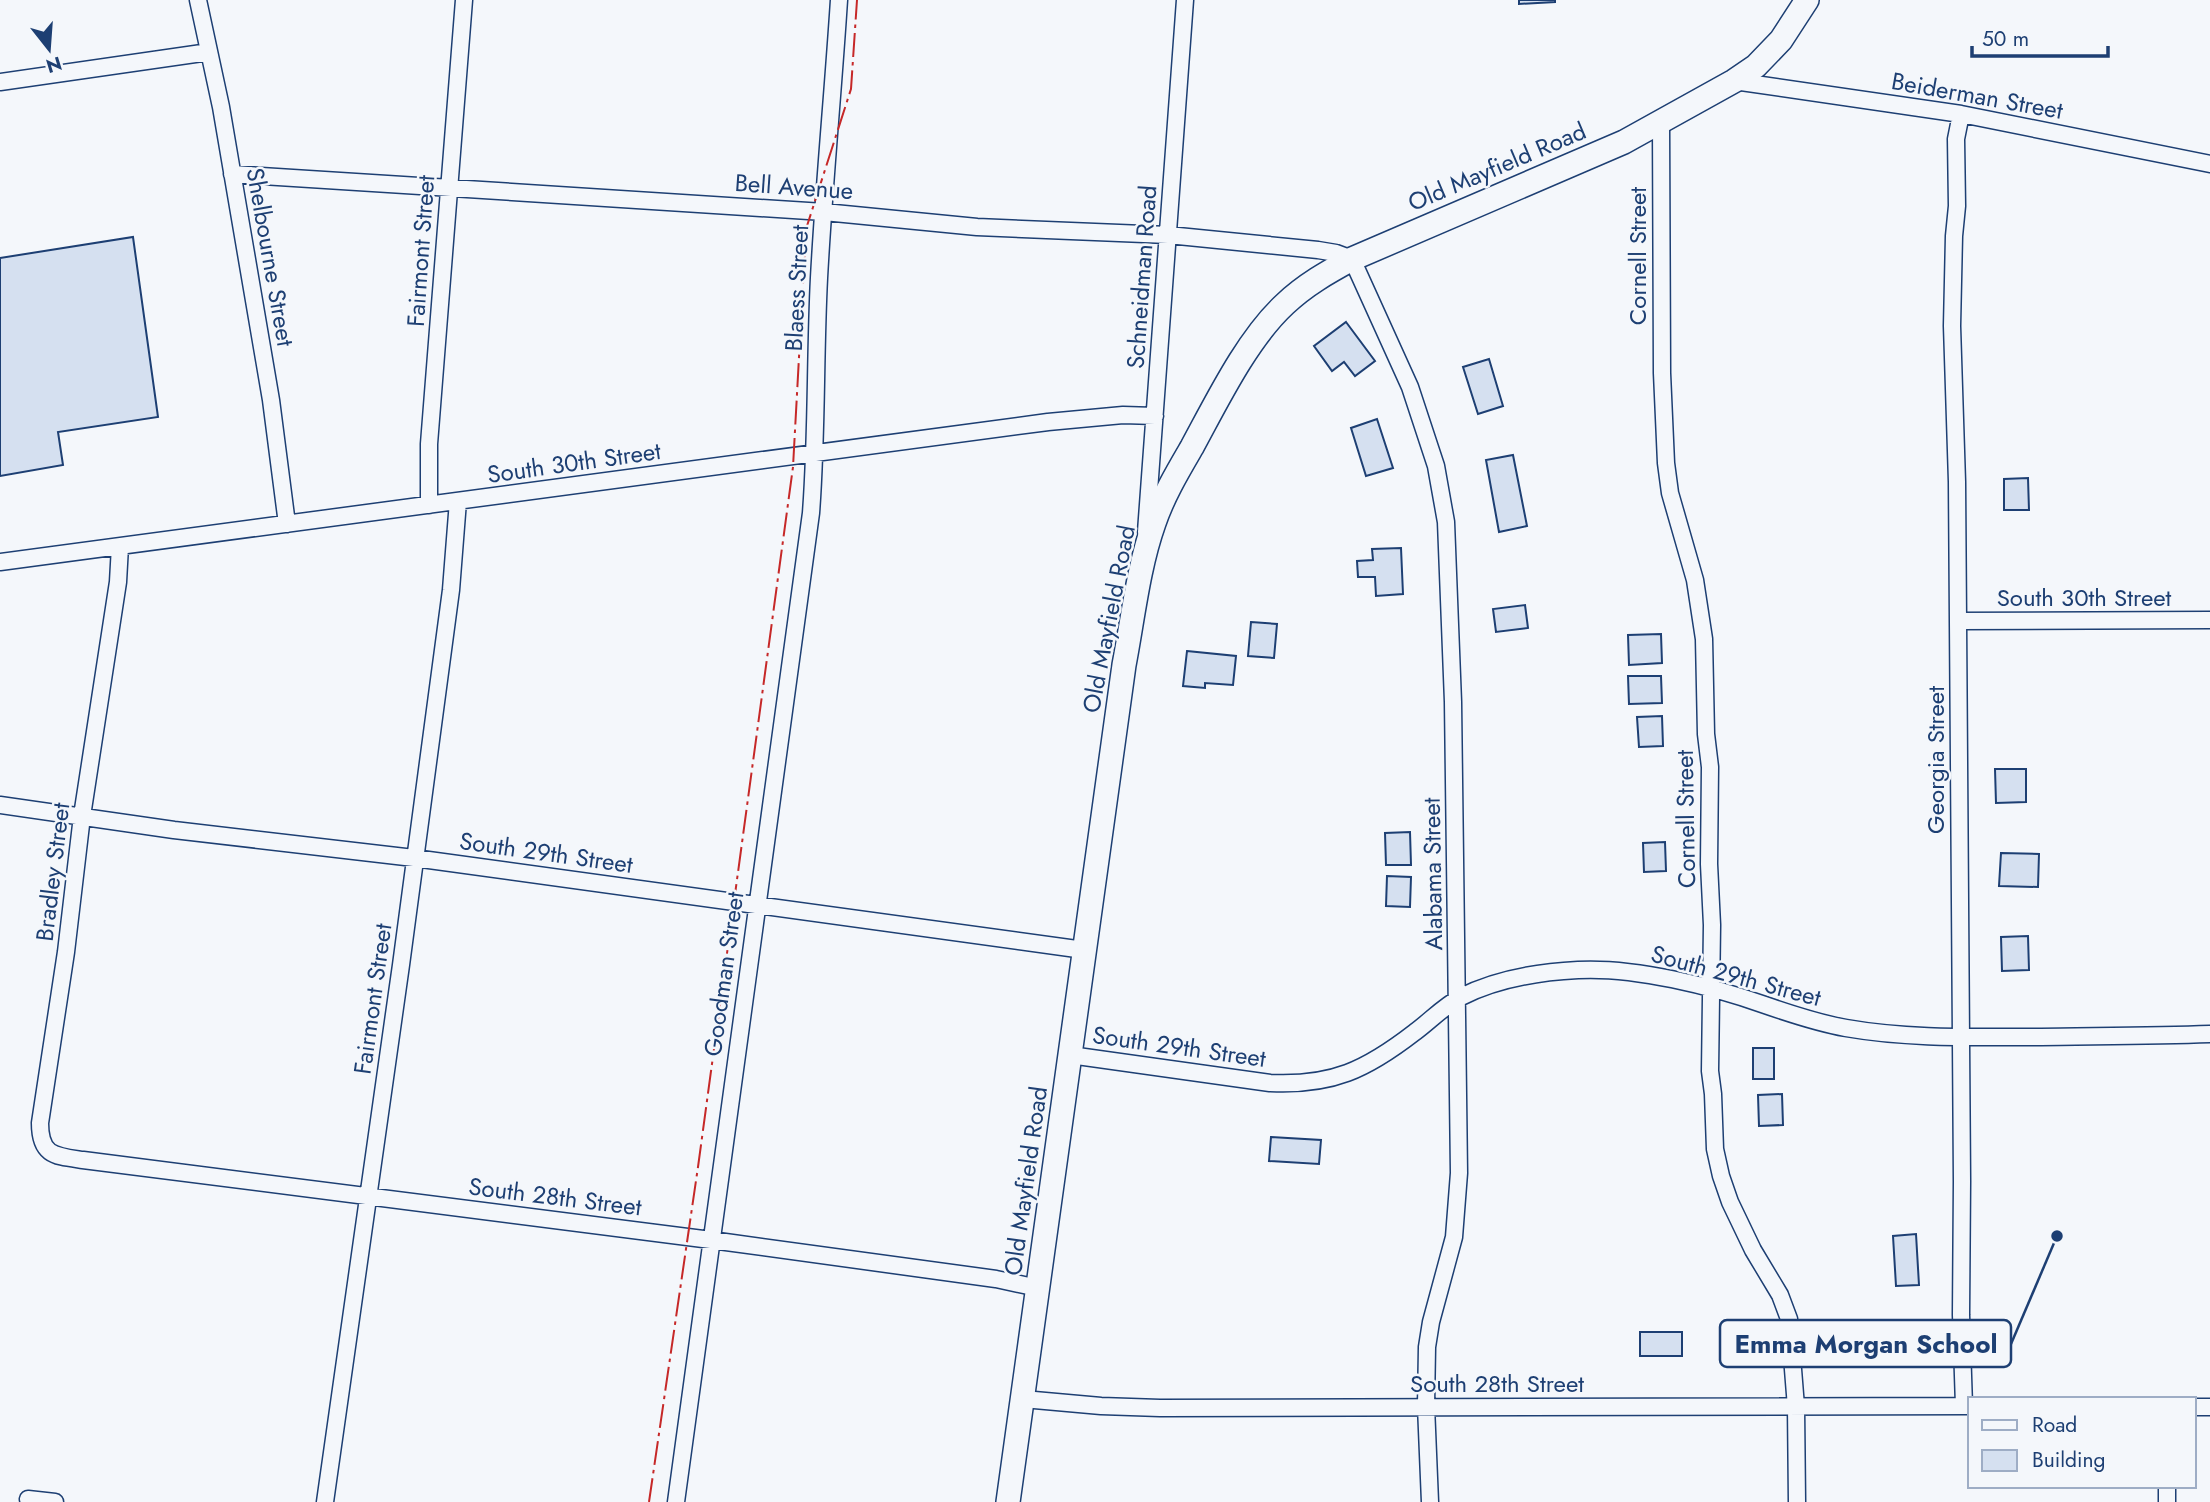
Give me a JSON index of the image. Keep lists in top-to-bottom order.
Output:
{
  "streets": {
    "main road": ["Old Mayfield Road"],
    "street": [
      "Beiderman Street",
      "Bell Avenue",
      "Fairmont Street",
      "Cornell Street",
      "Shelbourne Street",
      "Schneidman Road",
      "Blaess Street",
      "South 30th Street",
      "Georgia Street",
      "South 29th Street",
      "Bradley Street",
      "Alabama Street",
      "Goodman Street",
      "South 28th Street"
    ]
  },
  "crossings": [
    ["Beiderman Street", "Old Mayfield Road"],
    ["Beiderman Street", "Georgia Street"],
    ["Old Mayfield Road", "Bell Avenue"],
    ["Old Mayfield Road", "Cornell Street"],
    ["Old Mayfield Road", "Schneidman Road"],
    ["Old Mayfield Road", "South 29th Street"],
    ["Old Mayfield Road", "Alabama Street"],
    ["Old Mayfield Road", "South 28th Street"],
    ["Bell Avenue", "Fairmont Street"],
    ["Bell Avenue", "Shelbourne Street"],
    ["Bell Avenue", "Schneidman Road"],
    ["Bell Avenue", "Blaess Street"],
    ["Bell Avenue", "Alabama Street"],
    ["Fairmont Street", "South 30th Street"],
    ["Fairmont Street", "South 29th Street"],
    ["Fairmont Street", "South 28th Street"],
    ["Cornell Street", "South 29th Street"],
    ["Cornell Street", "South 28th Street"],
    ["Shelbourne Street", "South 30th Street"],
    ["Schneidman Road", "South 30th Street"],
    ["Blaess Street", "South 30th Street"],
    ["Blaess Street", "Goodman Street"],
    ["South 30th Street", "Georgia Street"],
    ["South 30th Street", "Bradley Street"],
    ["South 30th Street", "Goodman Street"],
    ["Georgia Street", "South 29th Street"],
    ["Georgia Street", "South 28th Street"],
    ["South 29th Street", "Bradley Street"],
    ["South 29th Street", "Alabama Street"],
    ["South 29th Street", "Goodman Street"],
    ["Bradley Street", "South 28th Street"],
    ["Alabama Street", "South 28th Street"],
    ["Goodman Street", "South 28th Street"]
  ],
  "places": ["Emma Morgan School"],
  "legend": ["Road", "Building"],
  "scale_bar": "50 m",
  "north": "bottom"
}
